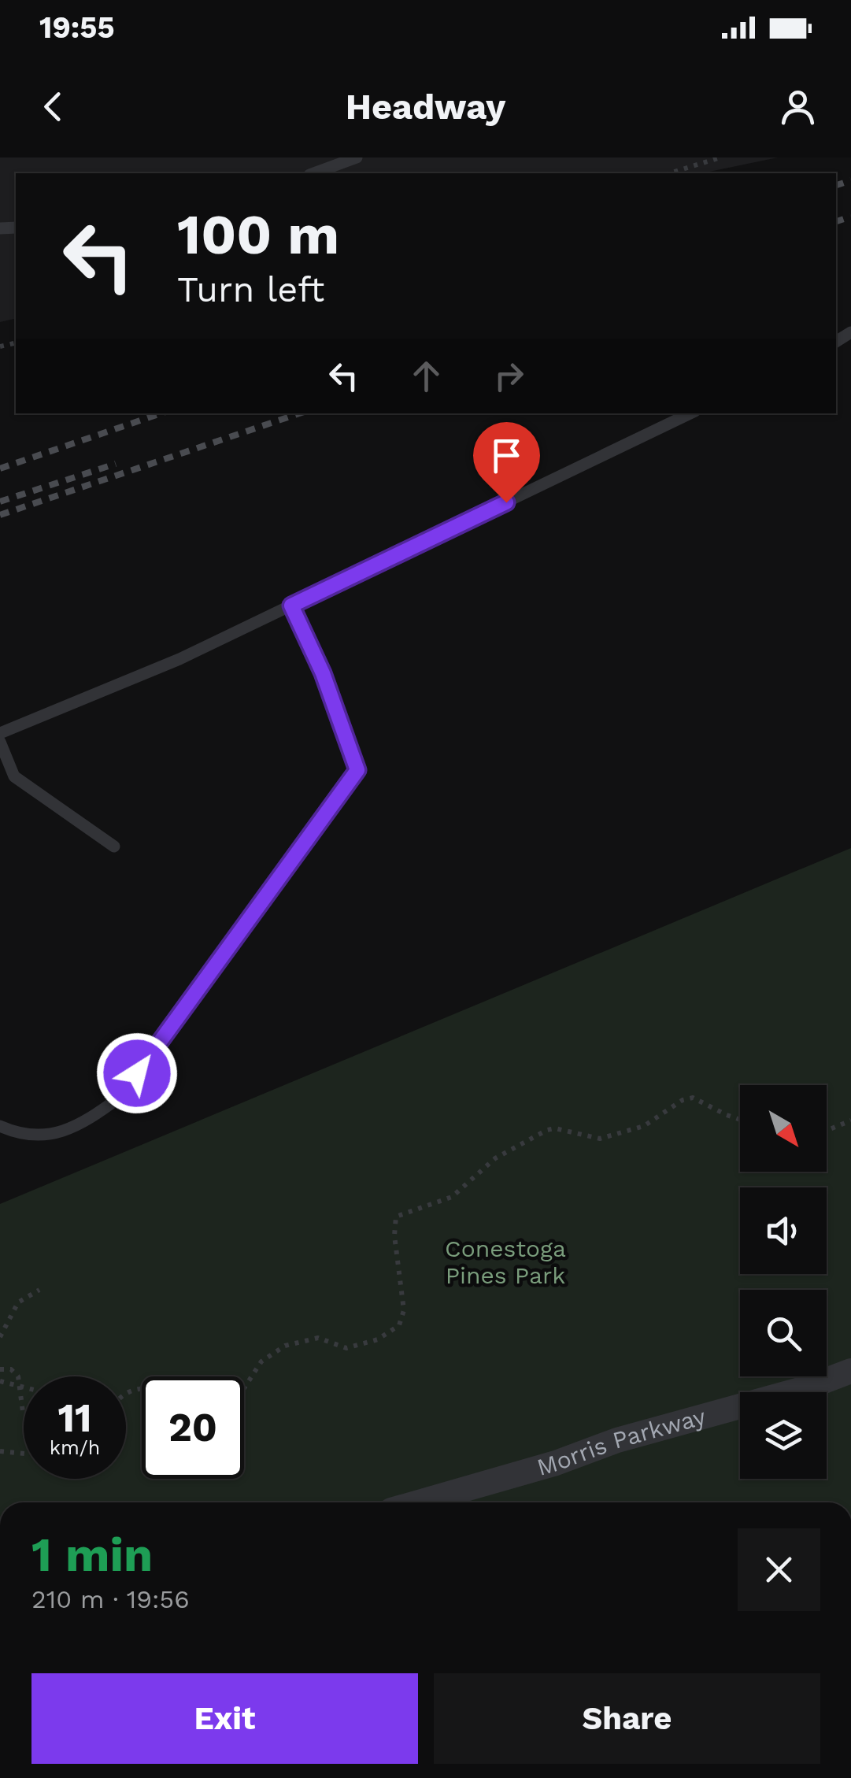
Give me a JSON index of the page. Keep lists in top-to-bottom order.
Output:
{
  "streets": {
    "street": ["Morris Parkway"]
  },
  "parks": ["Conestoga Pines Park"],
  "north": "bottom right",
  "page": {
    "status": "19:55",
    "header": "Headway",
    "turn": ["100 m", "Turn left"],
    "speed": "11 km/h",
    "limit": "20",
    "heading": ["1 min", "210 m · 19:56"],
    "buttons": ["Exit", "Share"]
  }
}
